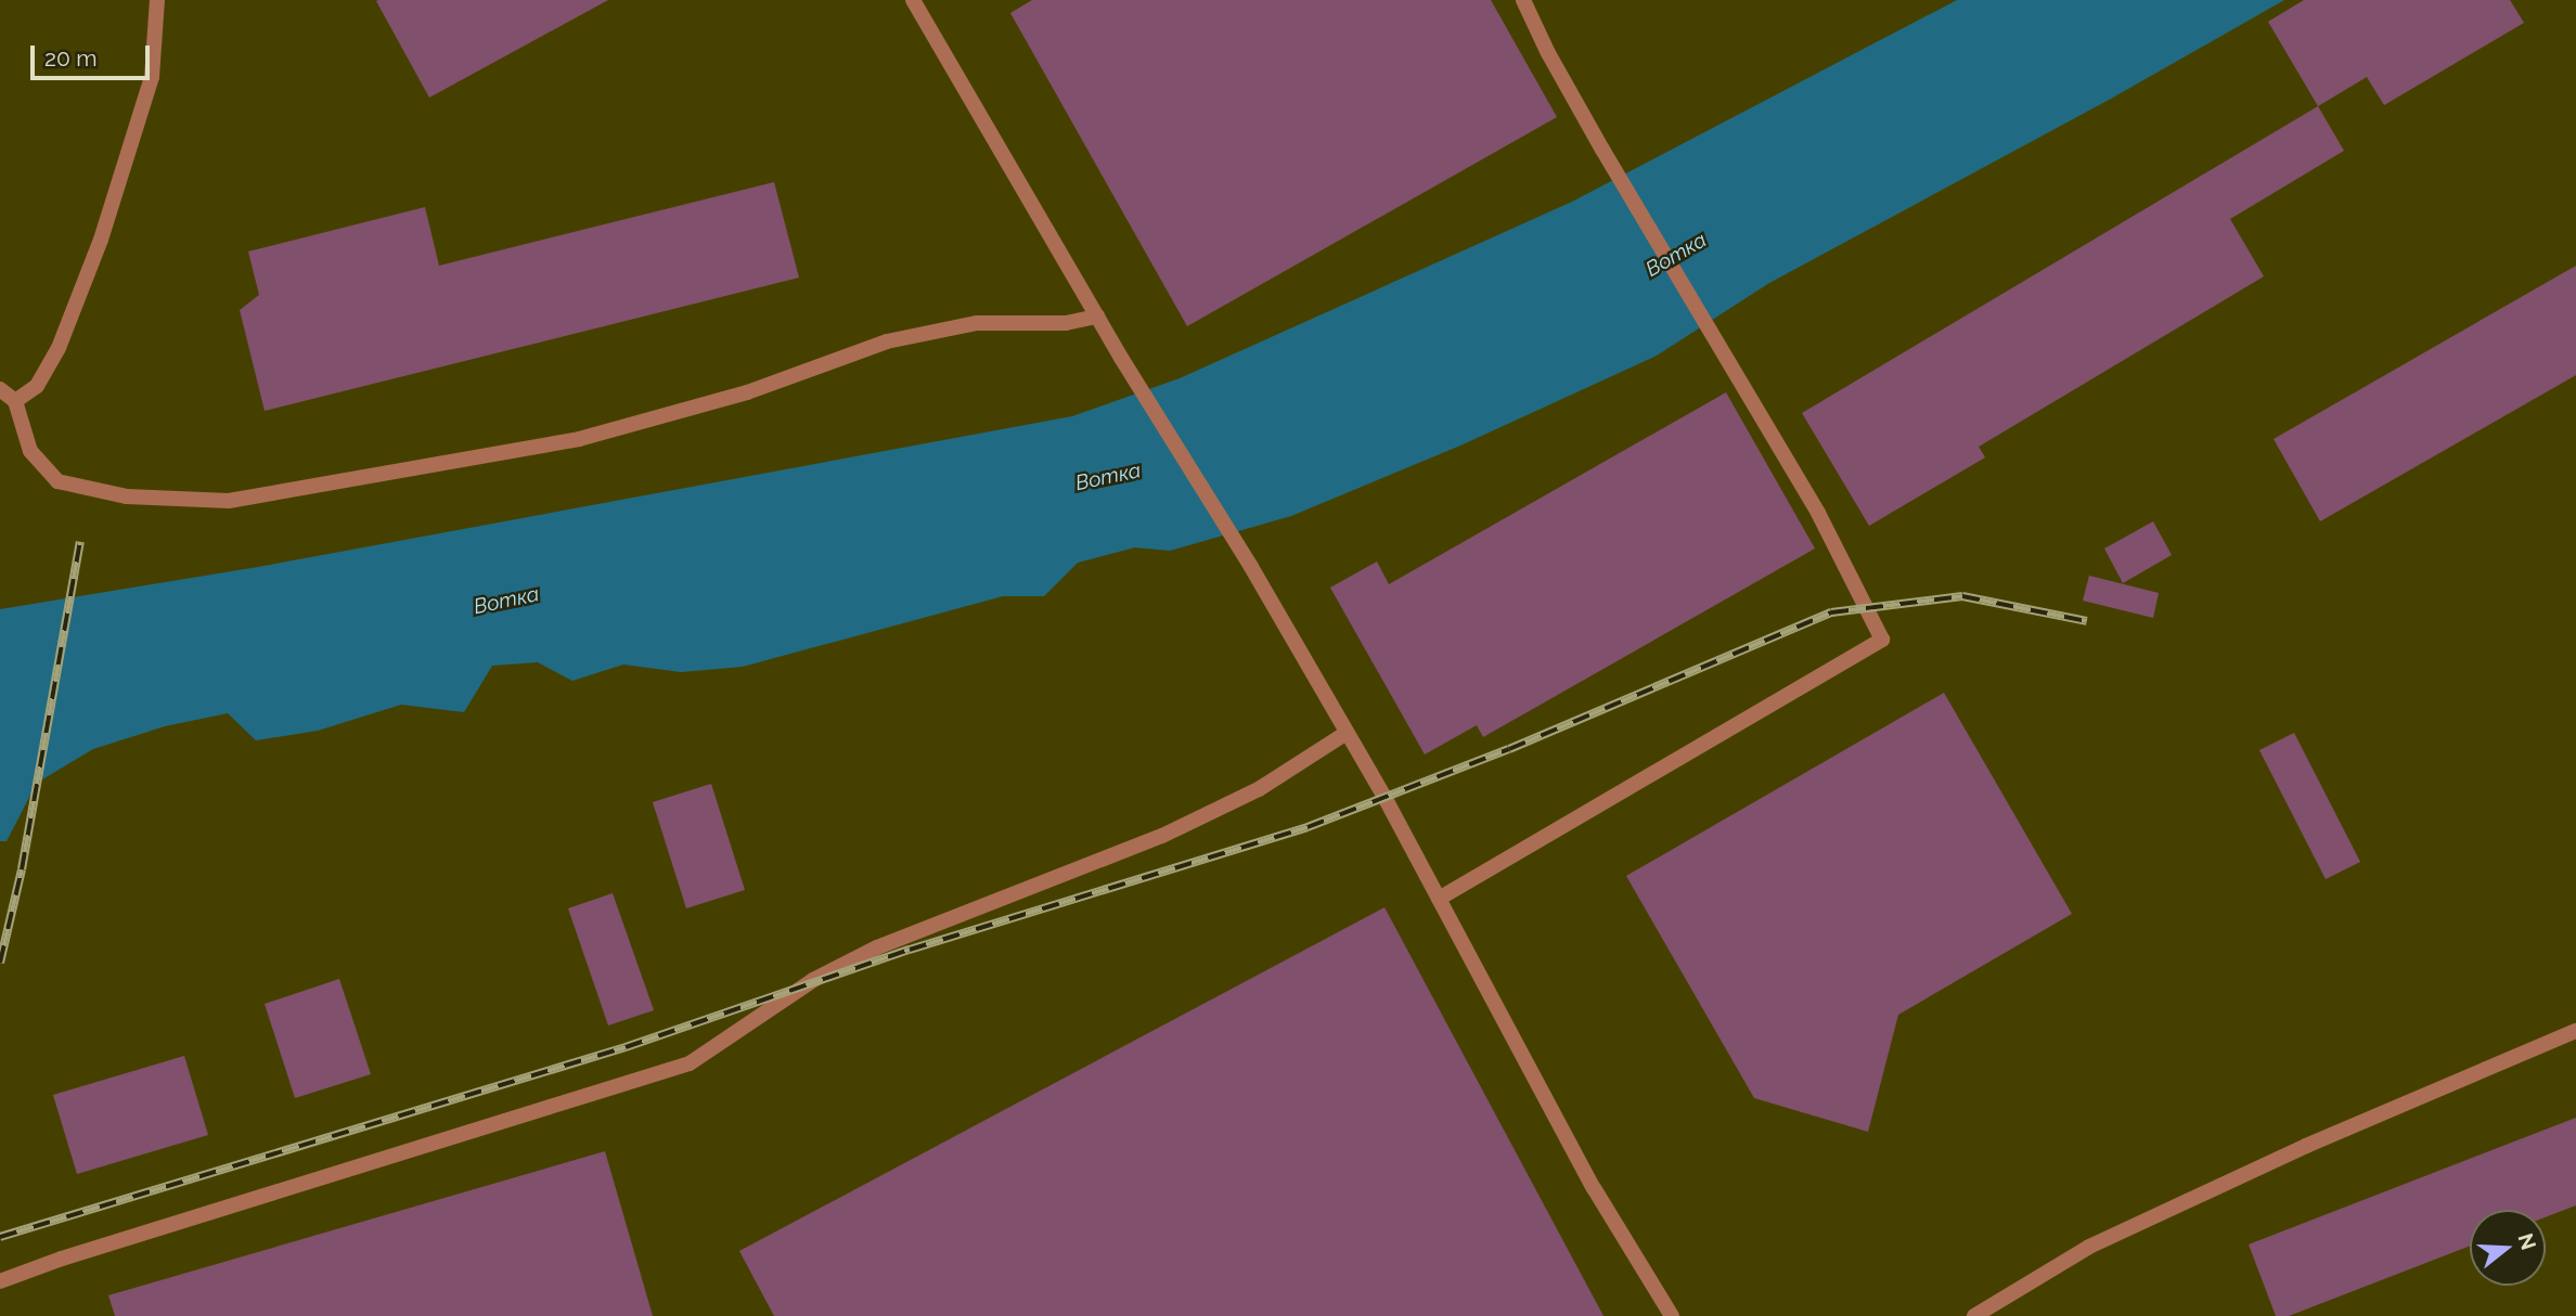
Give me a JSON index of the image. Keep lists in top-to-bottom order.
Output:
{
  "water": ["Вотка"],
  "scale_bar": "20 m",
  "north": "right"
}
